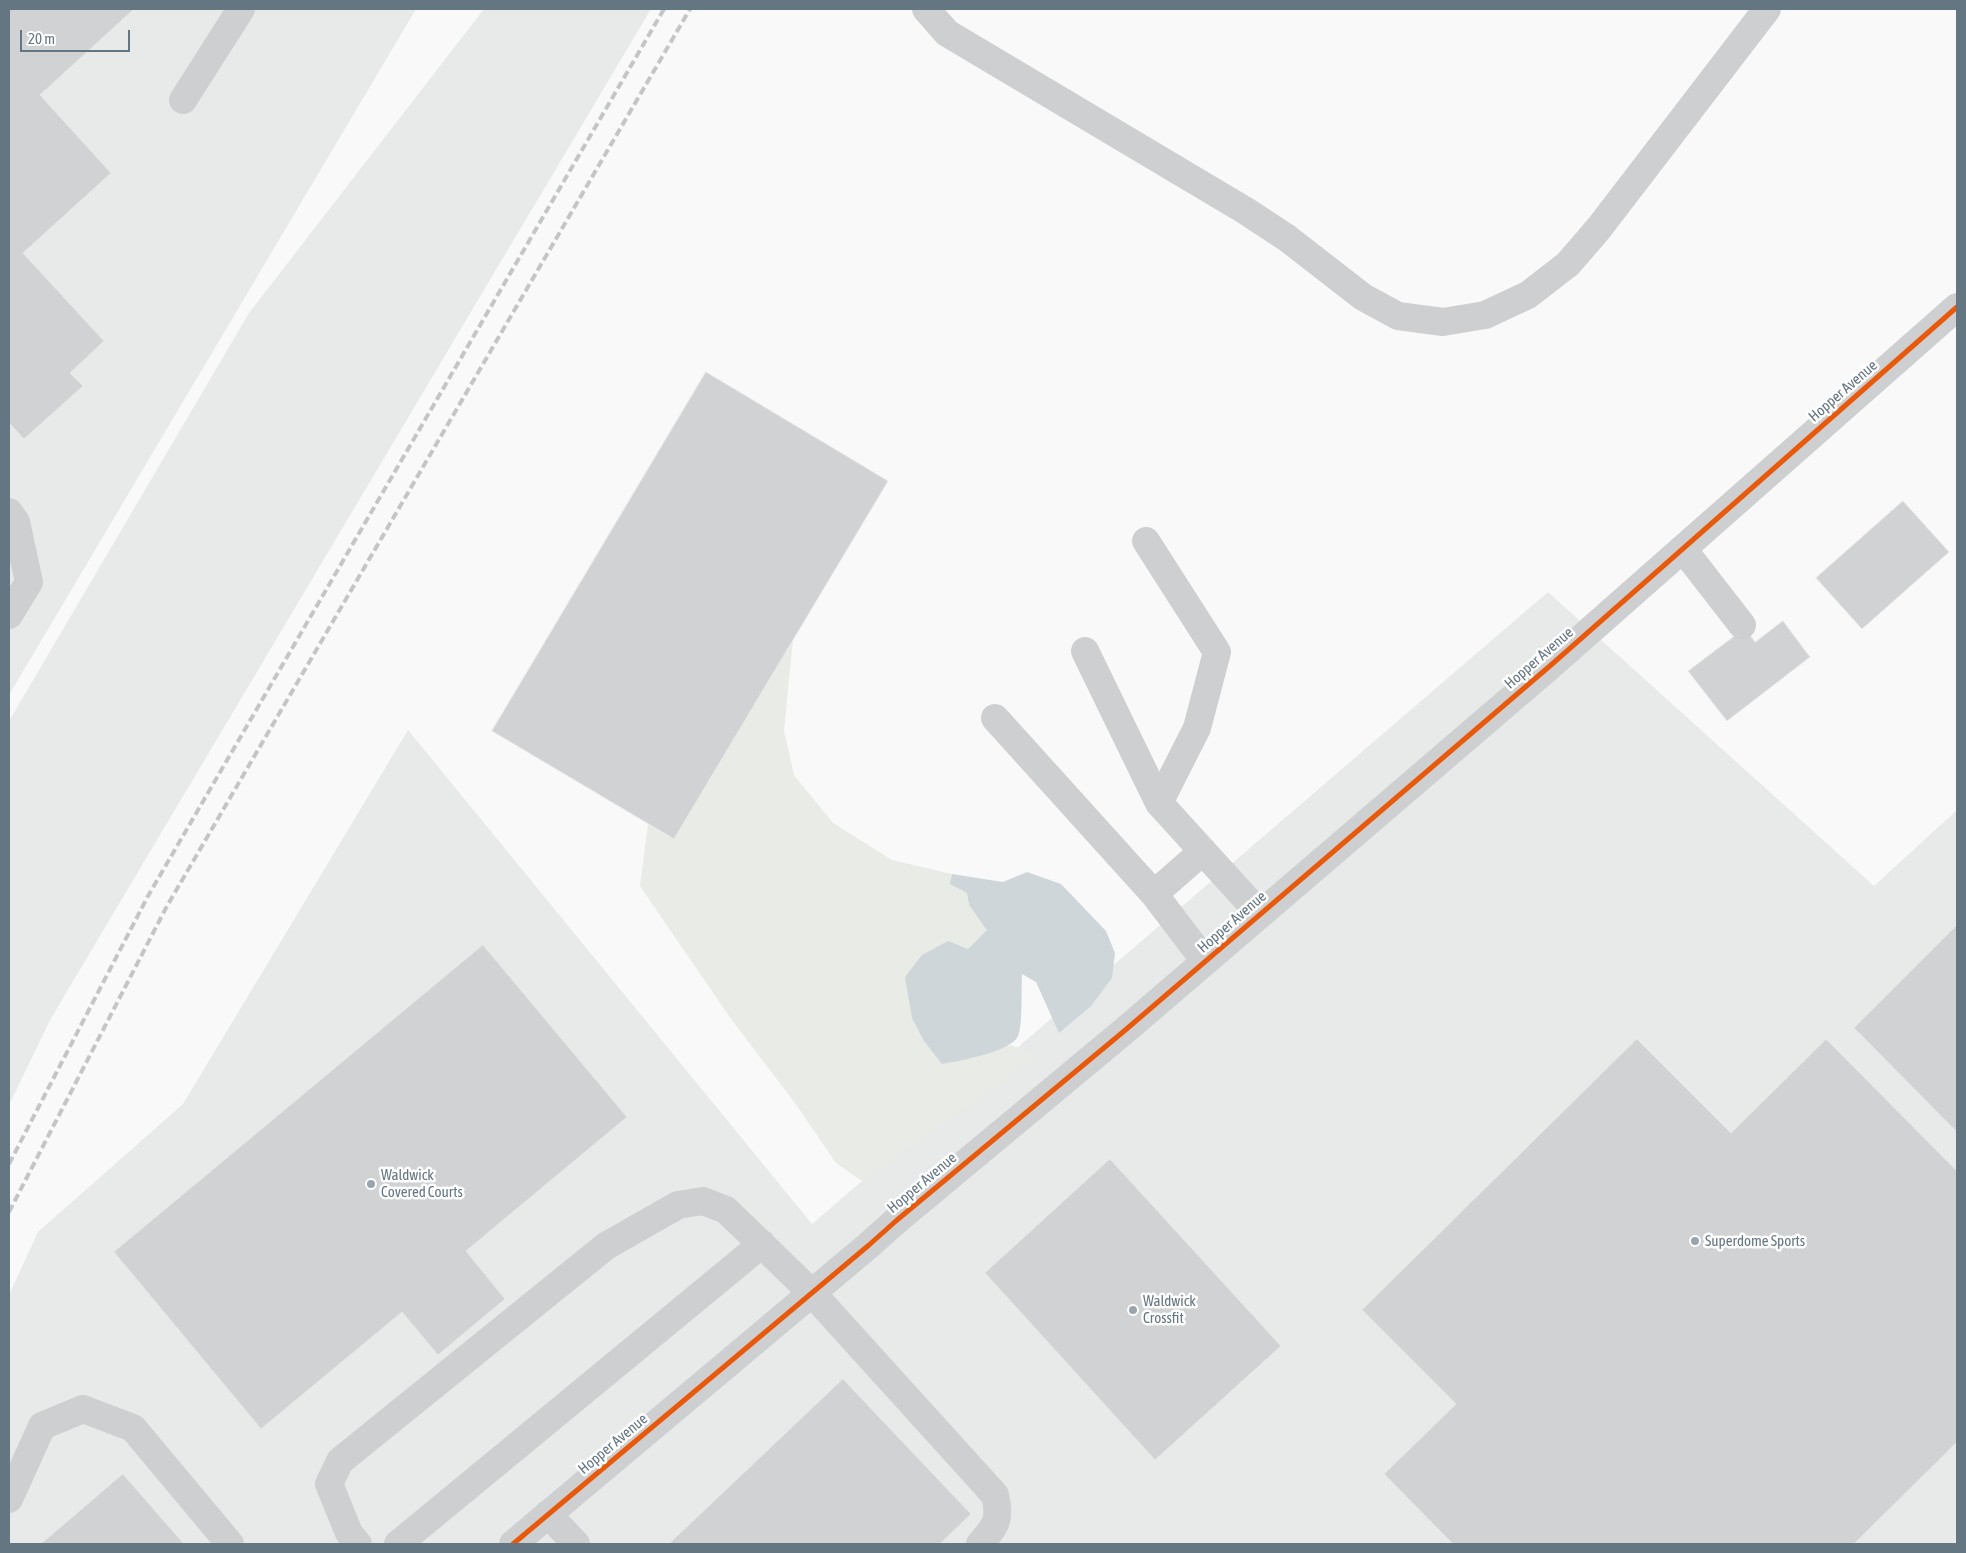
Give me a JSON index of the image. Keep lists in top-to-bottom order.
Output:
{
  "streets": {
    "street": ["Hopper Avenue"]
  },
  "places": ["Waldwick Covered Courts", "Superdome Sports", "Waldwick Crossfit"],
  "scale_bar": "20 m"
}
